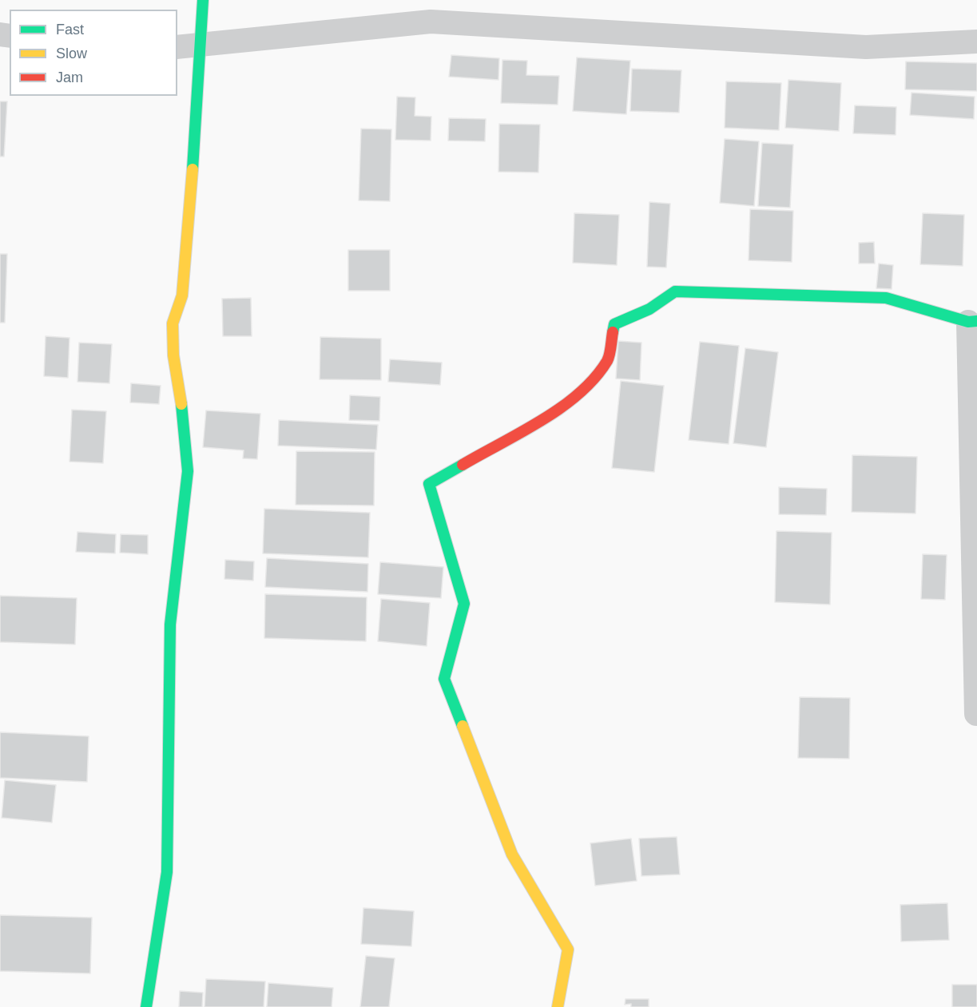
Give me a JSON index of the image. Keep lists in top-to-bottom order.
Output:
{
  "legend": ["Fast", "Slow", "Jam"]
}
